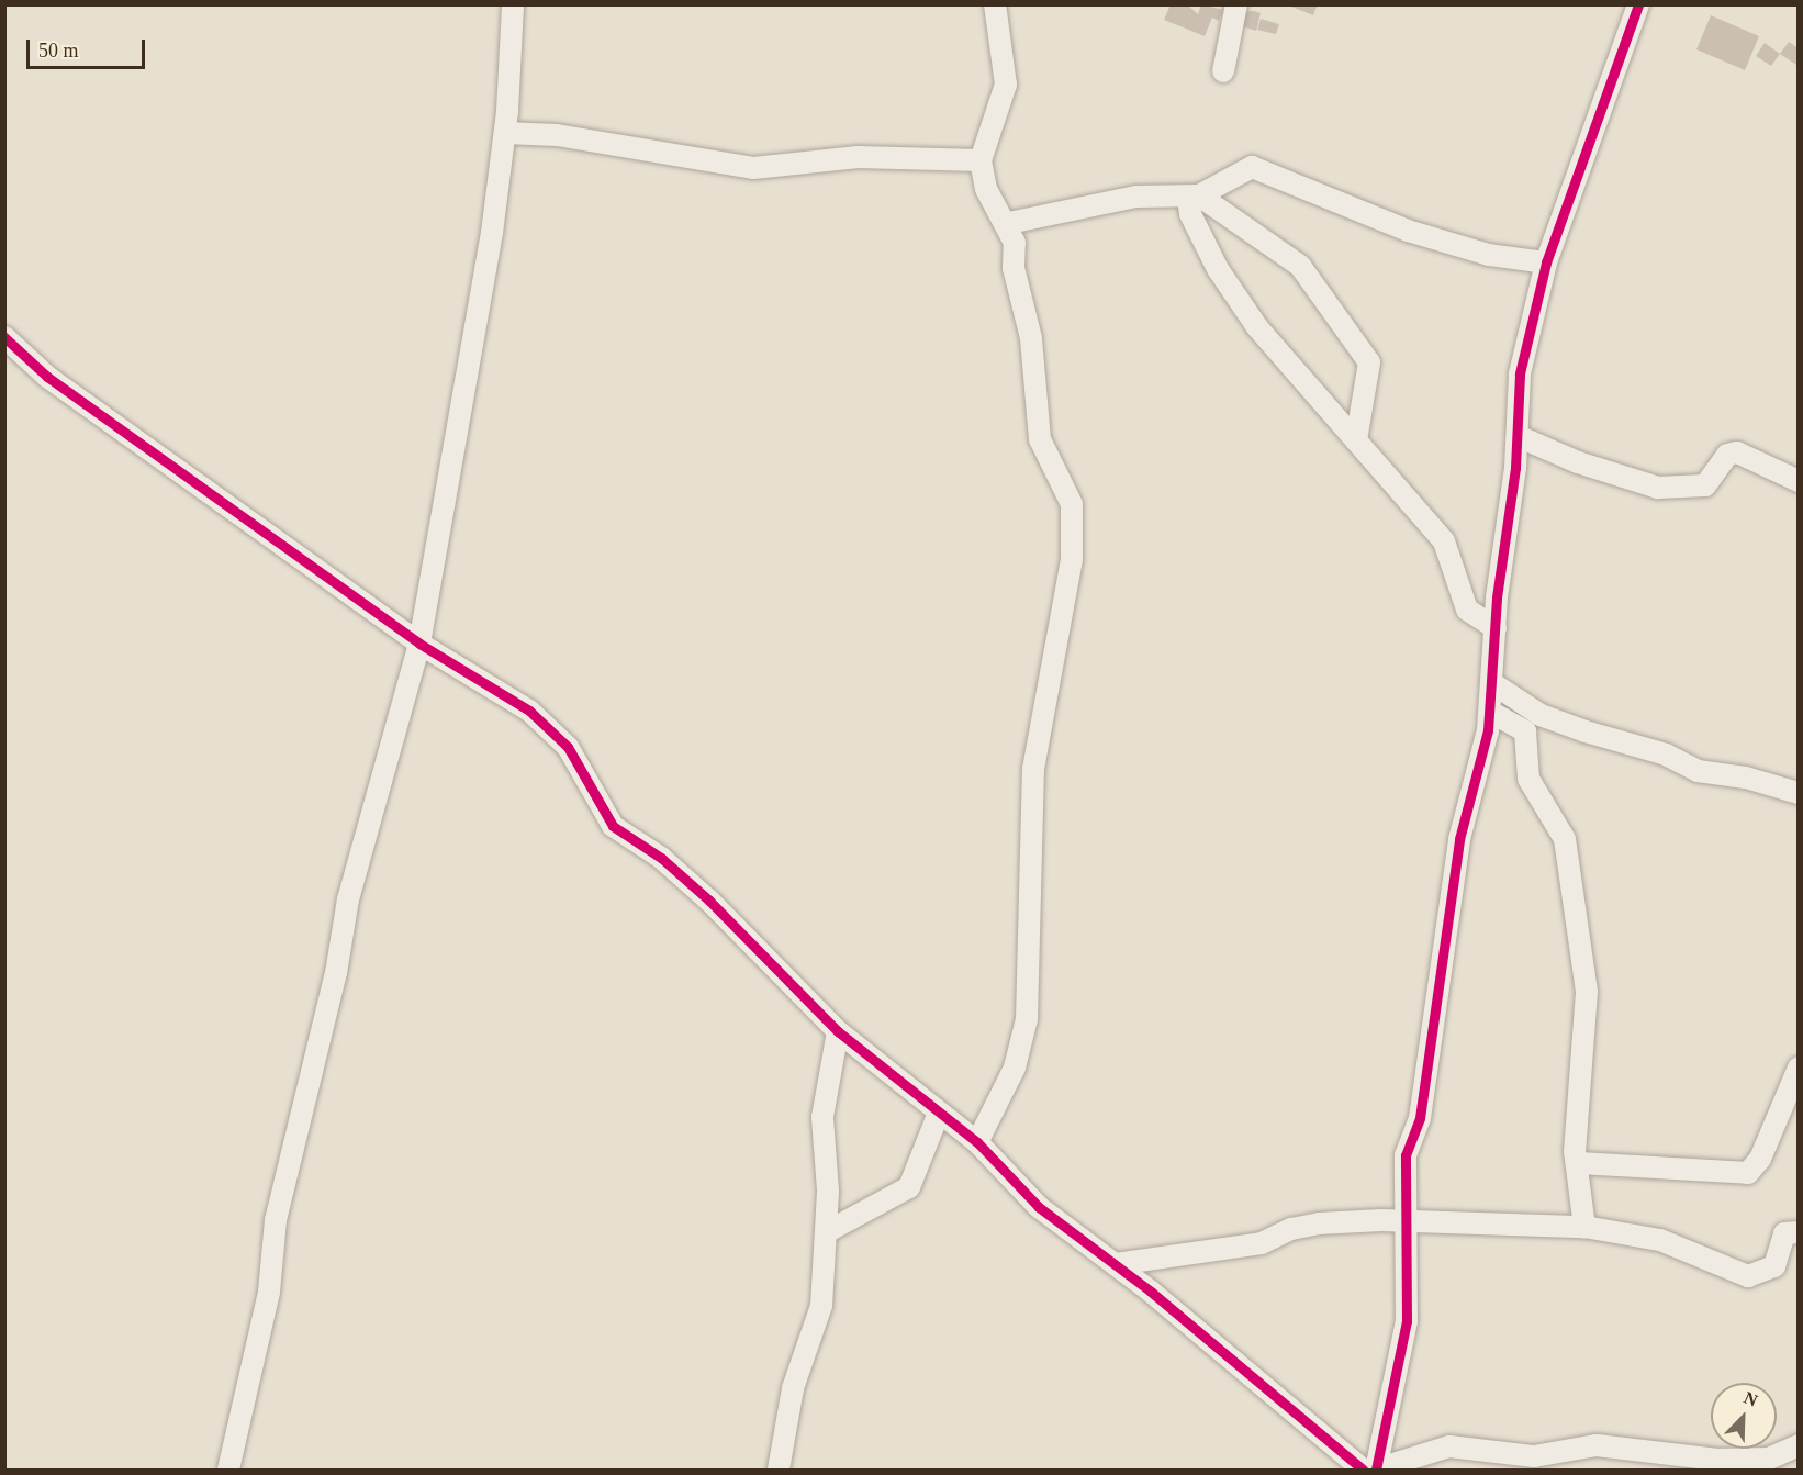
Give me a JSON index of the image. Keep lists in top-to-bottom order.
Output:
{
  "scale_bar": "50 m",
  "north": "top right"
}
